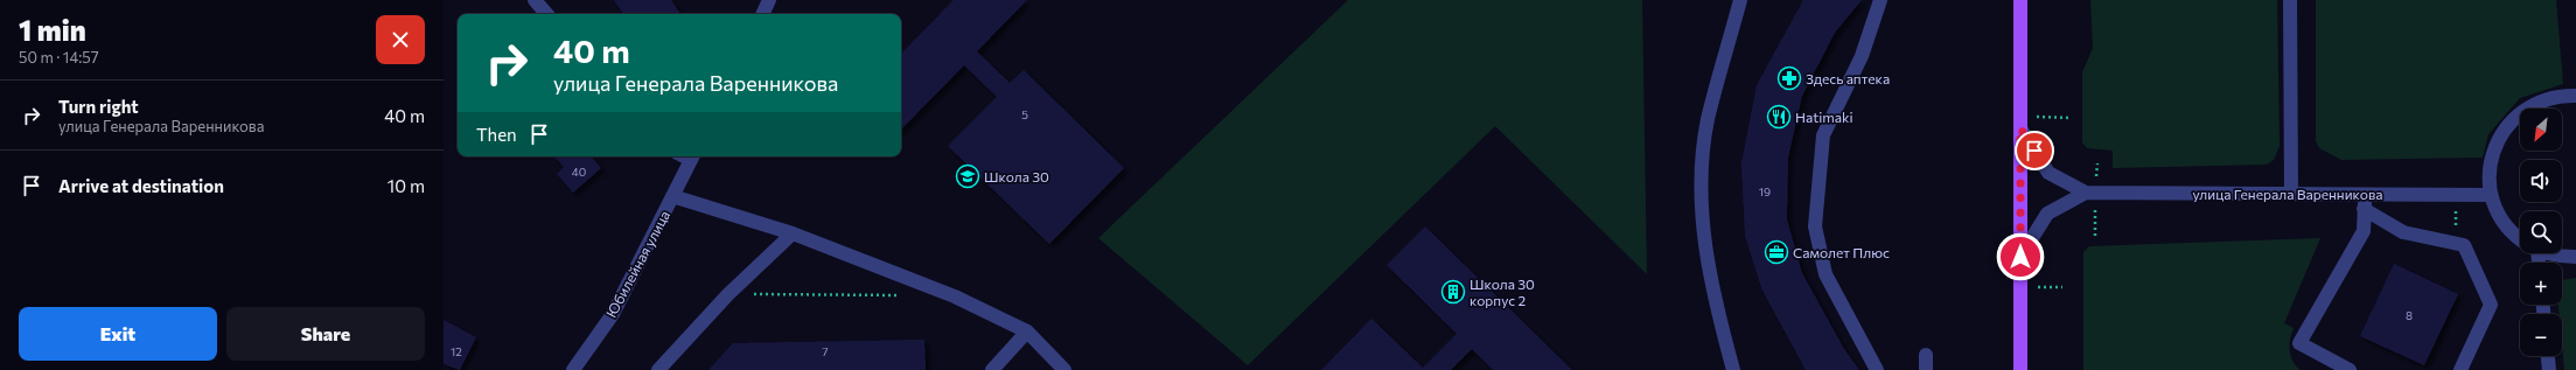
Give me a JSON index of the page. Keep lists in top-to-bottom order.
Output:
{
  "streets": {
    "street": ["улица Генерала Варенникова", "Юбилейная улица"]
  },
  "places": {
    "pharmacy": ["Здесь аптека"],
    "restaurant": ["Hatimaki"],
    "school or university": ["Школа 30"],
    "office": ["Самолет Плюс"],
    "building": ["Школа 30 корпус 2"]
  },
  "house_numbers": [
    "5",
    "40",
    "19",
    "8",
    "12",
    "7"
  ],
  "north": "bottom left",
  "page": {
    "heading": ["1 min", "50 m · 14:57"],
    "turn": ["40 m", "улица Генерала Варенникова"],
    "list": [
      {
        "name": "Turn right",
        "note": "улица Генерала Варенникова",
        "value": "40 m"
      },
      {
        "name": "Arrive at destination",
        "value": "10 m"
      }
    ],
    "map_buttons": ["+", "−"],
    "then": "Then",
    "buttons": ["Exit", "Share"]
  }
}
